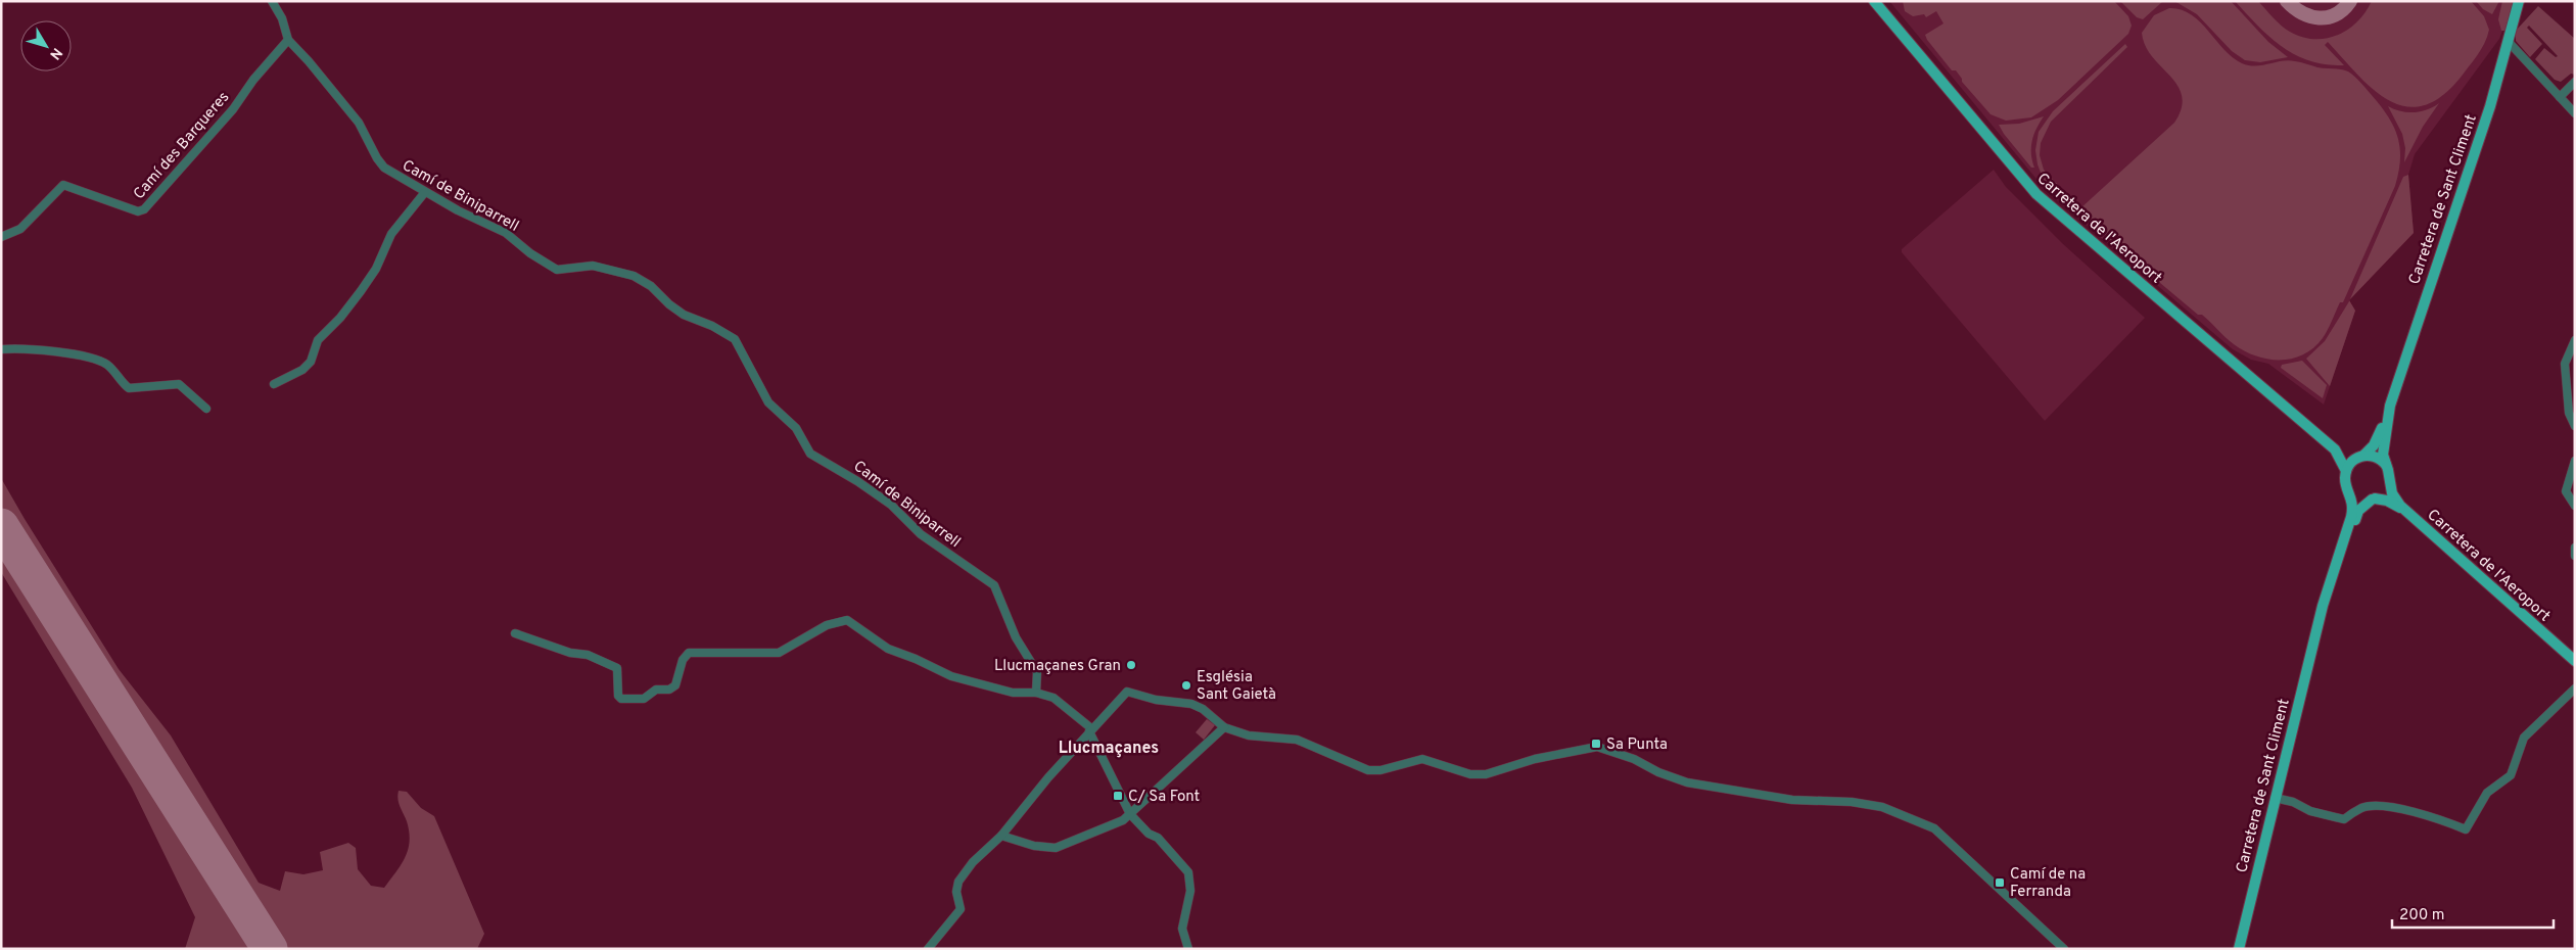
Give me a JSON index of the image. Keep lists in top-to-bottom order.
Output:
{
  "streets": {
    "main road": ["Carretera de Sant Climent", "Carretera de l'Aeroport"],
    "street": ["Camí des Barqueres", "Camí de Biniparrell"]
  },
  "crossings": [
    ["Camí des Barqueres", "Camí de Biniparrell"]
  ],
  "districts": ["Llucmaçanes"],
  "places": {
    "other": ["Llucmaçanes Gran", "Església Sant Gaietà"],
    "transit": ["Sa Punta", "C/ Sa Font", "Camí de na Ferranda"]
  },
  "scale_bar": "200 m",
  "north": "bottom right"
}
